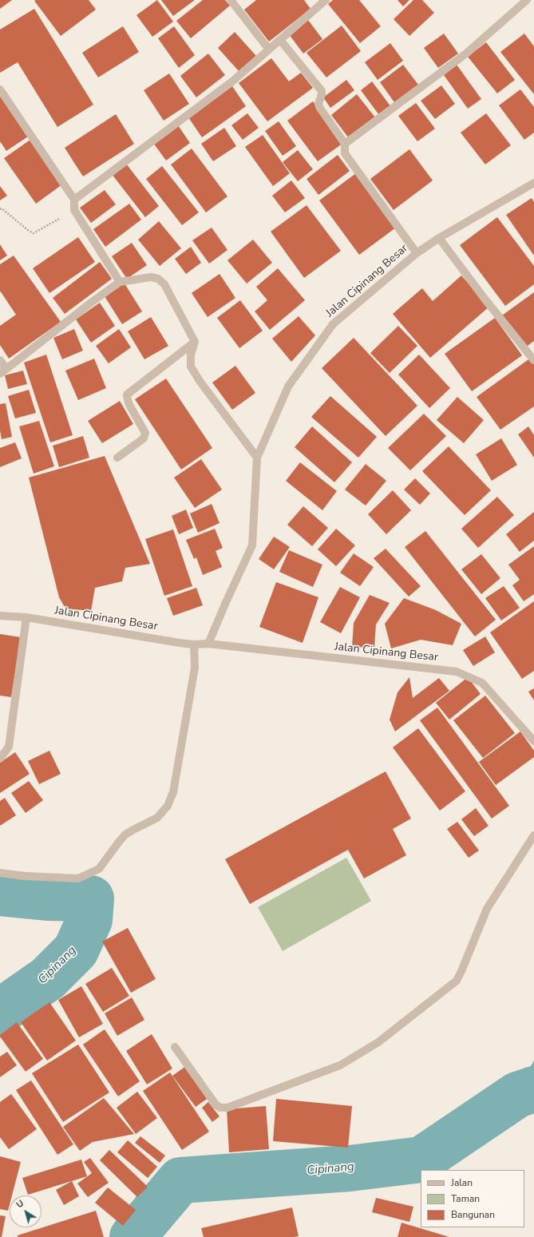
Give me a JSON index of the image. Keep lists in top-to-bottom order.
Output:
{
  "streets": {
    "street": ["Jalan Cipinang Besar"]
  },
  "water": ["Cipinang"],
  "legend": ["Jalan", "Taman", "Bangunan"],
  "north": "top left"
}
